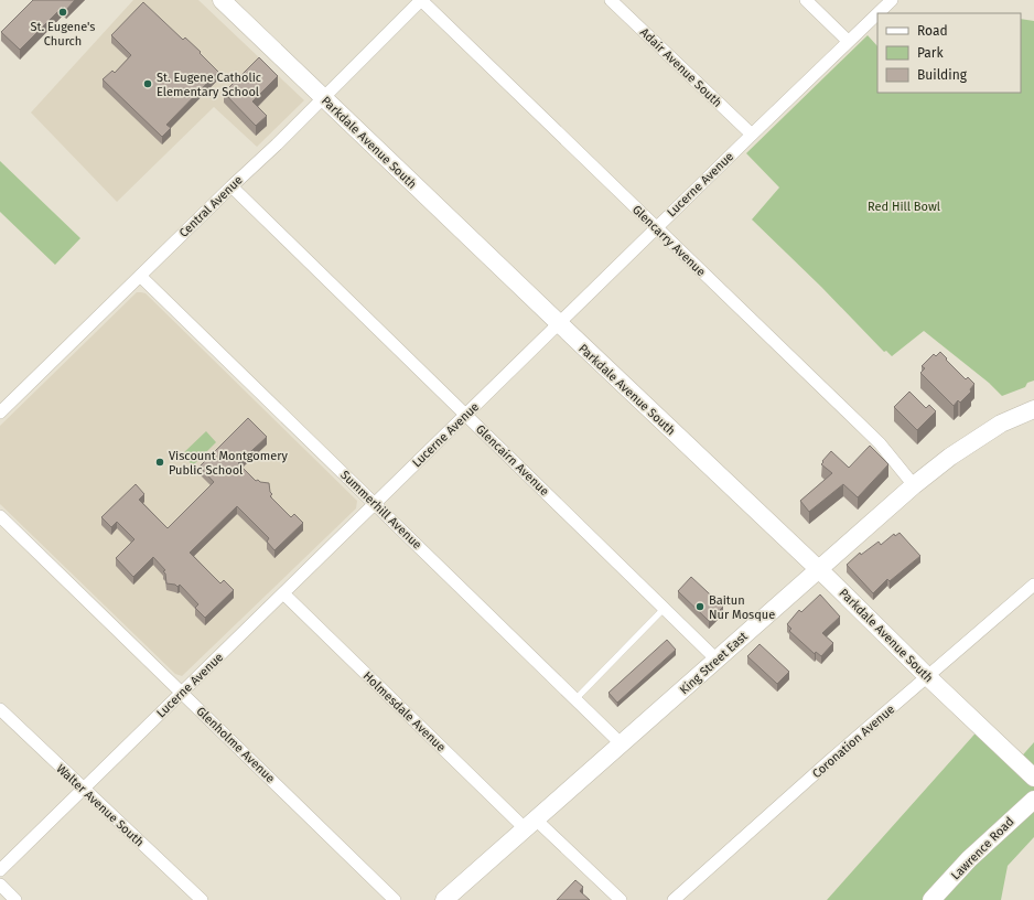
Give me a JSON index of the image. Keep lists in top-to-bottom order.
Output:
{
  "streets": {
    "main road": ["Parkdale Avenue South", "King Street East", "Lawrence Road"],
    "street": [
      "Adair Avenue South",
      "Lucerne Avenue",
      "Central Avenue",
      "Glencarry Avenue",
      "Glencairn Avenue",
      "Summerhill Avenue",
      "Holmesdale Avenue",
      "Coronation Avenue",
      "Glenholme Avenue",
      "Walter Avenue South"
    ]
  },
  "crossings": [
    ["Adair Avenue South", "Lucerne Avenue"],
    ["Parkdale Avenue South", "Lucerne Avenue"],
    ["Parkdale Avenue South", "Central Avenue"],
    ["Parkdale Avenue South", "King Street East"],
    ["Parkdale Avenue South", "Coronation Avenue"],
    ["Lucerne Avenue", "Glencarry Avenue"],
    ["Lucerne Avenue", "Glencairn Avenue"],
    ["Lucerne Avenue", "Summerhill Avenue"],
    ["Lucerne Avenue", "Holmesdale Avenue"],
    ["Lucerne Avenue", "Glenholme Avenue"],
    ["Lucerne Avenue", "Walter Avenue South"],
    ["Central Avenue", "Glencarry Avenue"],
    ["Central Avenue", "Glencairn Avenue"],
    ["Central Avenue", "Summerhill Avenue"],
    ["Glencarry Avenue", "King Street East"],
    ["Glencairn Avenue", "King Street East"],
    ["Summerhill Avenue", "King Street East"],
    ["King Street East", "Holmesdale Avenue"]
  ],
  "parks": ["Red Hill Bowl"],
  "places": [
    "St. Eugene's Church",
    "St. Eugene Catholic Elementary School",
    "Viscount Montgomery Public School",
    "Baitun Nur Mosque"
  ],
  "legend": ["Road", "Park", "Building"]
}
